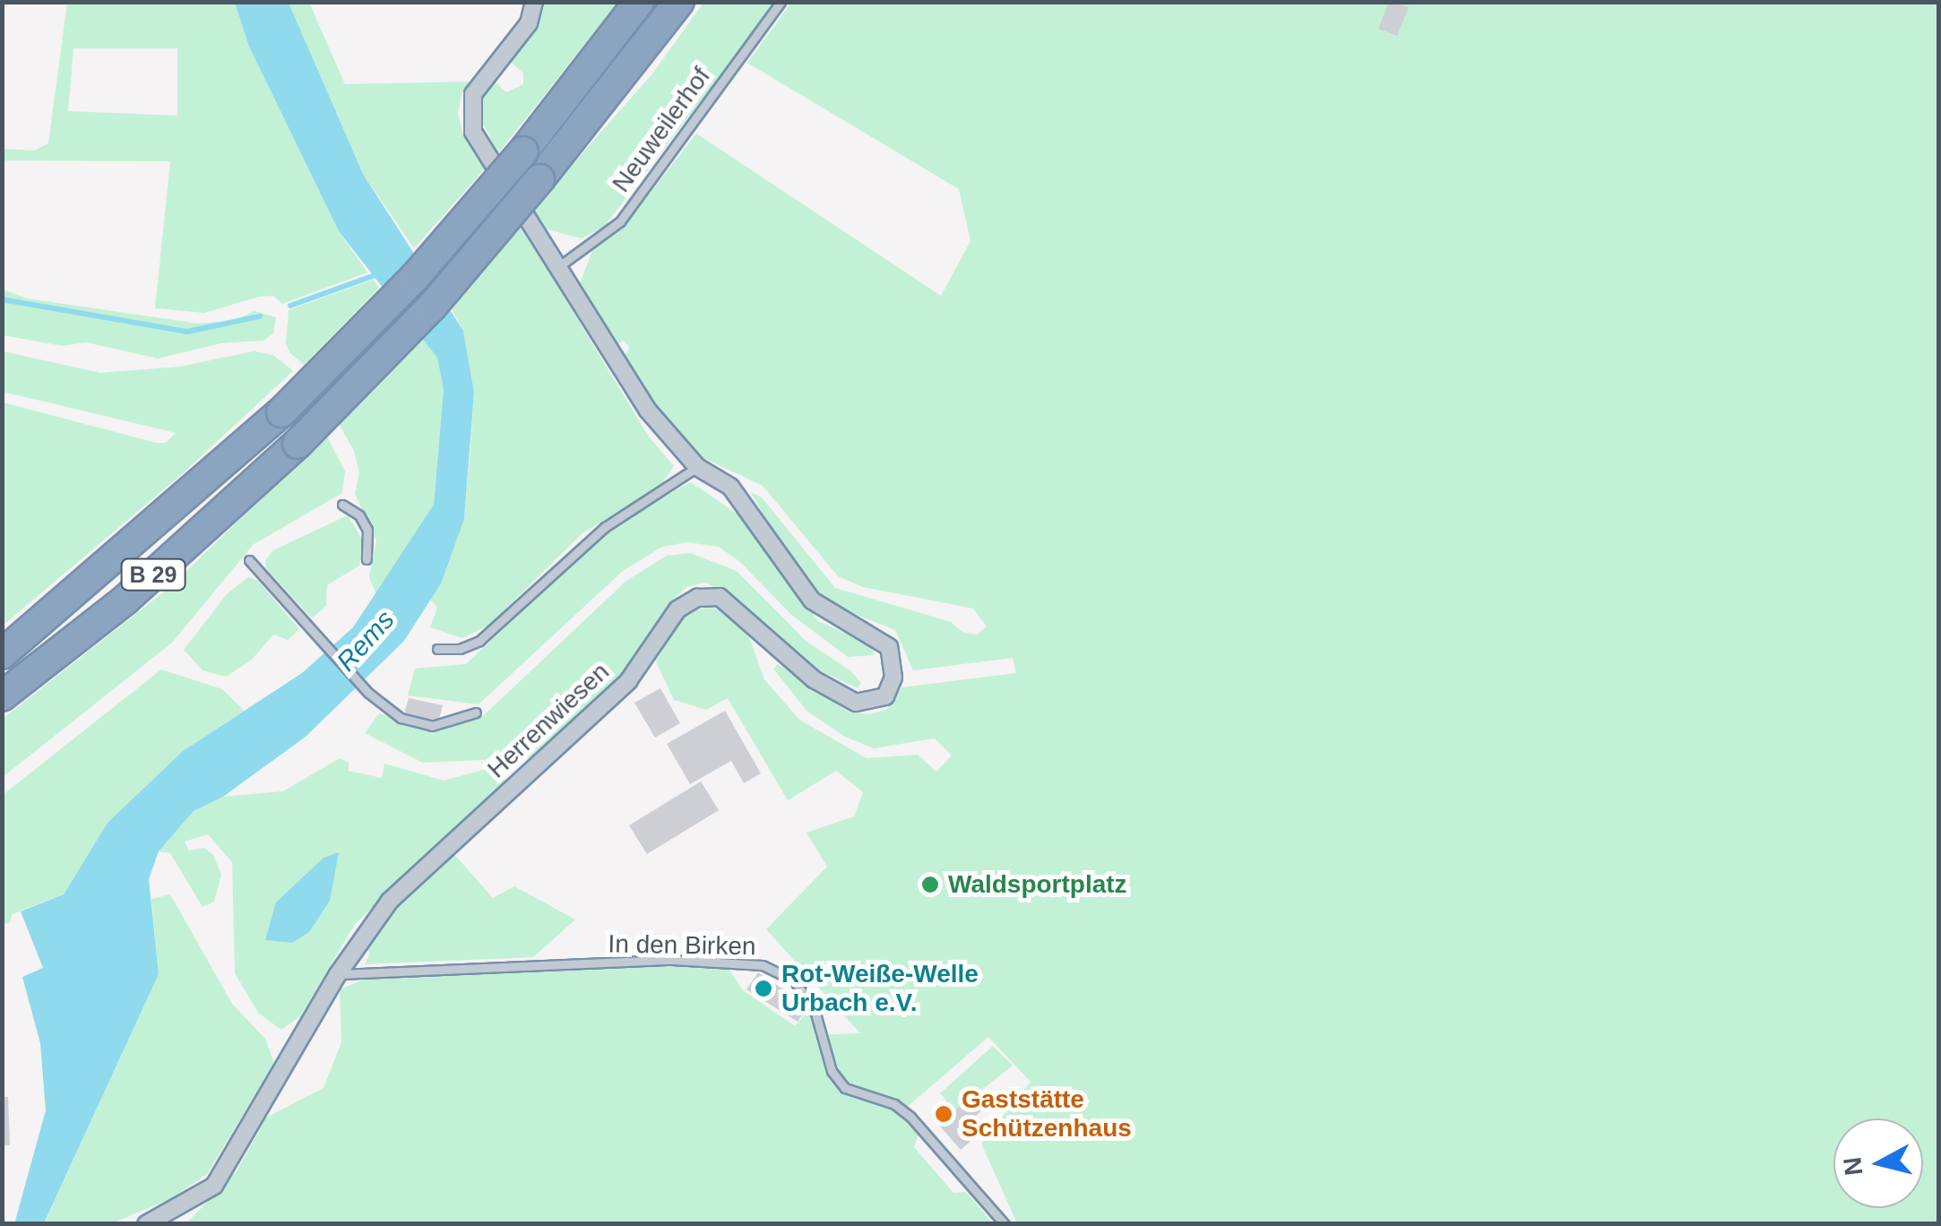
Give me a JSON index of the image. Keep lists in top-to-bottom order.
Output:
{
  "streets": {
    "highway": ["B 29"],
    "street": ["Herrenwiesen"],
    "lane": ["Neuweilerhof", "In den Birken"]
  },
  "crossings": [
    ["Neuweilerhof", "Herrenwiesen"],
    ["Herrenwiesen", "In den Birken"]
  ],
  "water": ["Rems"],
  "places": ["Waldsportplatz", "Rot-Weiße-Welle Urbach e.V.", "Gaststätte Schützenhaus"],
  "north": "left"
}
